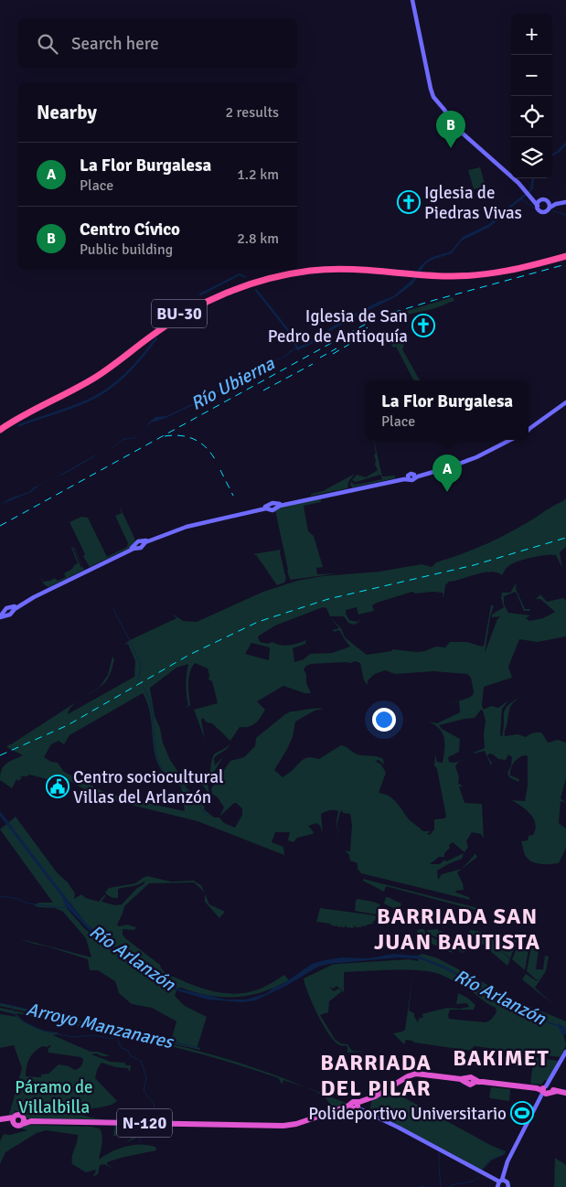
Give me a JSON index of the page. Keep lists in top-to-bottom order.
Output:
{
  "streets": {
    "highway": ["BU-30", "N-120"]
  },
  "districts": ["BARRIADA SAN JUAN BAUTISTA", "BAKIMET", "BARRIADA DEL PILAR"],
  "water": ["Río Ubierna", "Río Arlanzón", "Arroyo Manzanares"],
  "parks": ["Páramo de Villalbilla"],
  "places": {
    "church": ["Iglesia de Piedras Vivas", "Iglesia de San Pedro de Antioquía"],
    "public building": ["Centro sociocultural Villas del Arlanzón"],
    "sports": ["Polideportivo Universitario"]
  },
  "page": {
    "map_buttons": ["+", "−"],
    "search": "Search here",
    "heading": ["Nearby", "2 results"],
    "pins": ["B", "A"],
    "list": [
      {
        "mark": "A",
        "name": "La Flor Burgalesa",
        "note": "Place",
        "value": "1.2 km"
      },
      {
        "mark": "B",
        "name": "Centro Cívico",
        "note": "Public building",
        "value": "2.8 km"
      }
    ],
    "popup": ["La Flor Burgalesa", "Place"]
  }
}
